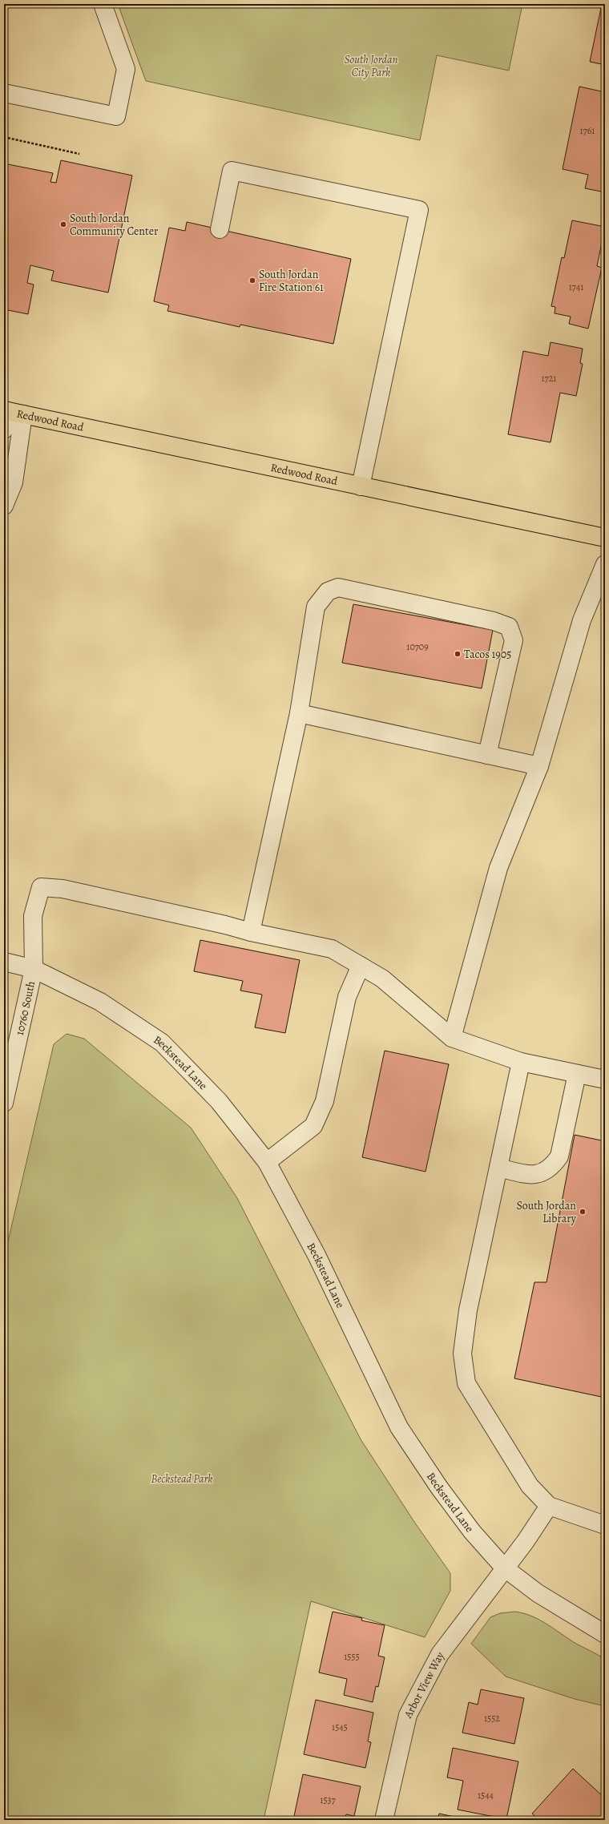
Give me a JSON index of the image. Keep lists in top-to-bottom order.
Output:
{
  "streets": {
    "main road": ["Redwood Road"],
    "street": ["10760 South", "Beckstead Lane", "Arbor View Way"]
  },
  "crossings": [
    ["10760 South", "Beckstead Lane"],
    ["Beckstead Lane", "Arbor View Way"]
  ],
  "parks": ["South Jordan City Park", "Beckstead Park"],
  "places": [
    "South Jordan Community Center",
    "South Jordan Fire Station 61",
    "Tacos 1905",
    "South Jordan Library"
  ],
  "house_numbers": [
    "1761",
    "1741",
    "1721",
    "10709",
    "1555",
    "1552",
    "1545",
    "1544",
    "1537"
  ]
}
